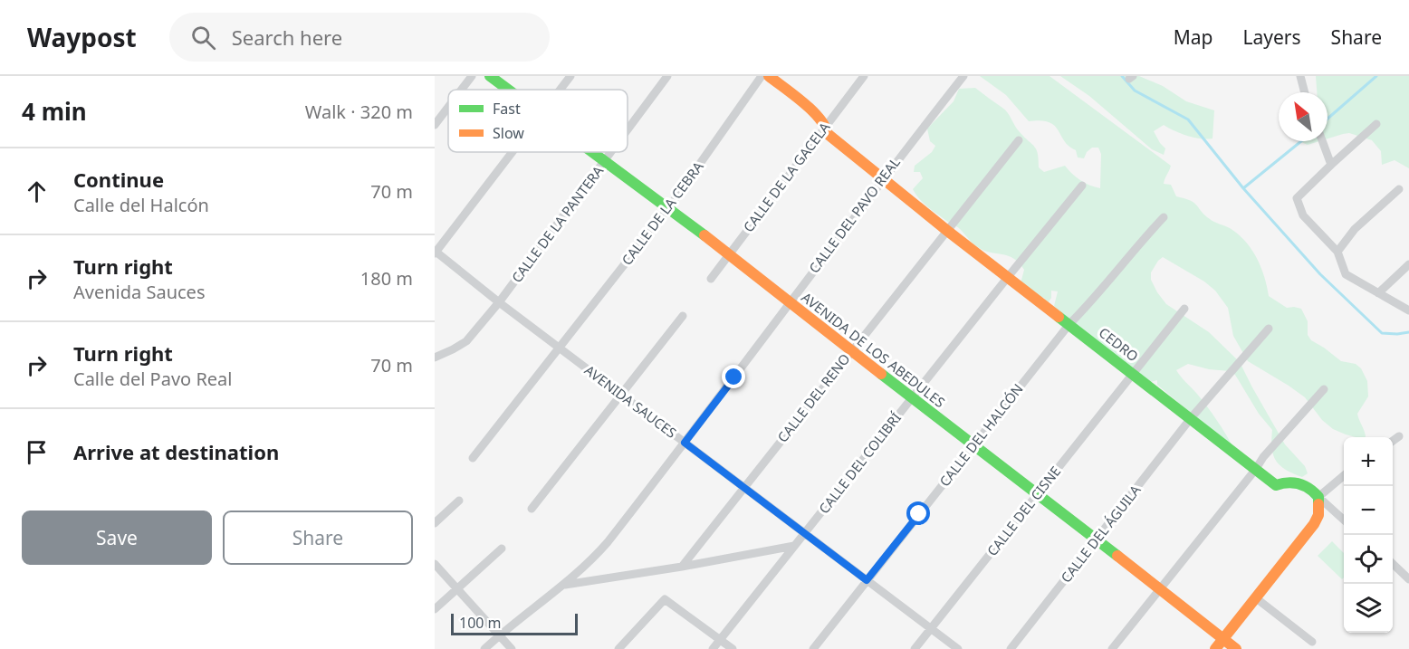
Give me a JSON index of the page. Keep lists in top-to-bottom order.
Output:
{
  "streets": {
    "street": [
      "CALLE DE LA GACELA",
      "CALLE DE LA CEBRA",
      "CALLE DEL PAVO REAL",
      "CALLE DE LA PANTERA",
      "CEDRO",
      "AVENIDA DE LOS ABEDULES",
      "CALLE DEL RENO",
      "AVENIDA SAUCES",
      "CALLE DEL HALCÓN",
      "CALLE DEL COLIBRÍ",
      "CALLE DEL CISNE",
      "CALLE DEL ÁGUILA"
    ]
  },
  "crossings": [
    ["CALLE DE LA GACELA", "CEDRO"],
    ["CALLE DE LA GACELA", "AVENIDA DE LOS ABEDULES"],
    ["CALLE DE LA CEBRA", "AVENIDA DE LOS ABEDULES"],
    ["CALLE DE LA CEBRA", "AVENIDA SAUCES"],
    ["CALLE DEL PAVO REAL", "CEDRO"],
    ["CALLE DEL PAVO REAL", "AVENIDA DE LOS ABEDULES"],
    ["CALLE DEL PAVO REAL", "AVENIDA SAUCES"],
    ["CALLE DE LA PANTERA", "AVENIDA DE LOS ABEDULES"],
    ["CALLE DE LA PANTERA", "AVENIDA SAUCES"],
    ["CEDRO", "CALLE DEL RENO"],
    ["CEDRO", "CALLE DEL HALCÓN"],
    ["CEDRO", "CALLE DEL COLIBRÍ"],
    ["CEDRO", "CALLE DEL CISNE"],
    ["CEDRO", "CALLE DEL ÁGUILA"],
    ["AVENIDA DE LOS ABEDULES", "CALLE DEL RENO"],
    ["AVENIDA DE LOS ABEDULES", "CALLE DEL HALCÓN"],
    ["AVENIDA DE LOS ABEDULES", "CALLE DEL COLIBRÍ"],
    ["AVENIDA DE LOS ABEDULES", "CALLE DEL CISNE"],
    ["AVENIDA DE LOS ABEDULES", "CALLE DEL ÁGUILA"],
    ["CALLE DEL RENO", "AVENIDA SAUCES"],
    ["AVENIDA SAUCES", "CALLE DEL HALCÓN"],
    ["AVENIDA SAUCES", "CALLE DEL COLIBRÍ"],
    ["AVENIDA SAUCES", "CALLE DEL CISNE"]
  ],
  "legend": ["Fast", "Slow"],
  "scale_bar": "100 m",
  "north": "top left",
  "page": {
    "header": "Waypost",
    "search": "Search here",
    "nav": ["Map", "Layers", "Share"],
    "heading": ["4 min", "Walk · 320 m"],
    "list": [
      ["Continue", "Calle del Halcón", "70 m"],
      ["Turn right", "Avenida Sauces", "180 m"],
      ["Turn right", "Calle del Pavo Real", "70 m"],
      "Arrive at destination"
    ],
    "map_buttons": ["+", "−"],
    "buttons": ["Save", "Share"],
    "scale": "100 m"
  }
}
